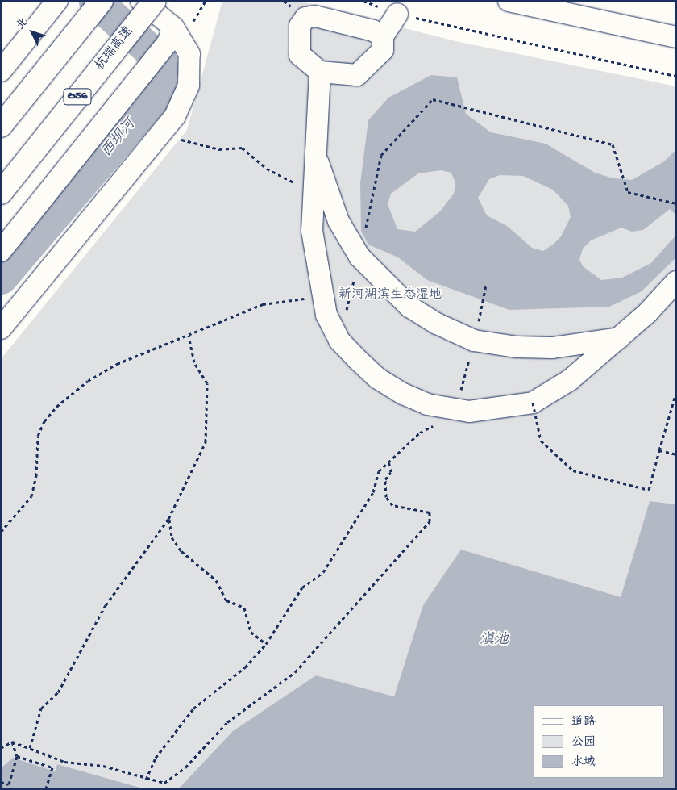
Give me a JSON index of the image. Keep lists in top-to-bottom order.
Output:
{
  "streets": {
    "highway": ["杭瑞高速", "G56"]
  },
  "water": ["西坝河", "滇池"],
  "parks": ["新河湖滨生态湿地"],
  "legend": ["道路", "公园", "水域"],
  "north": "top left"
}
